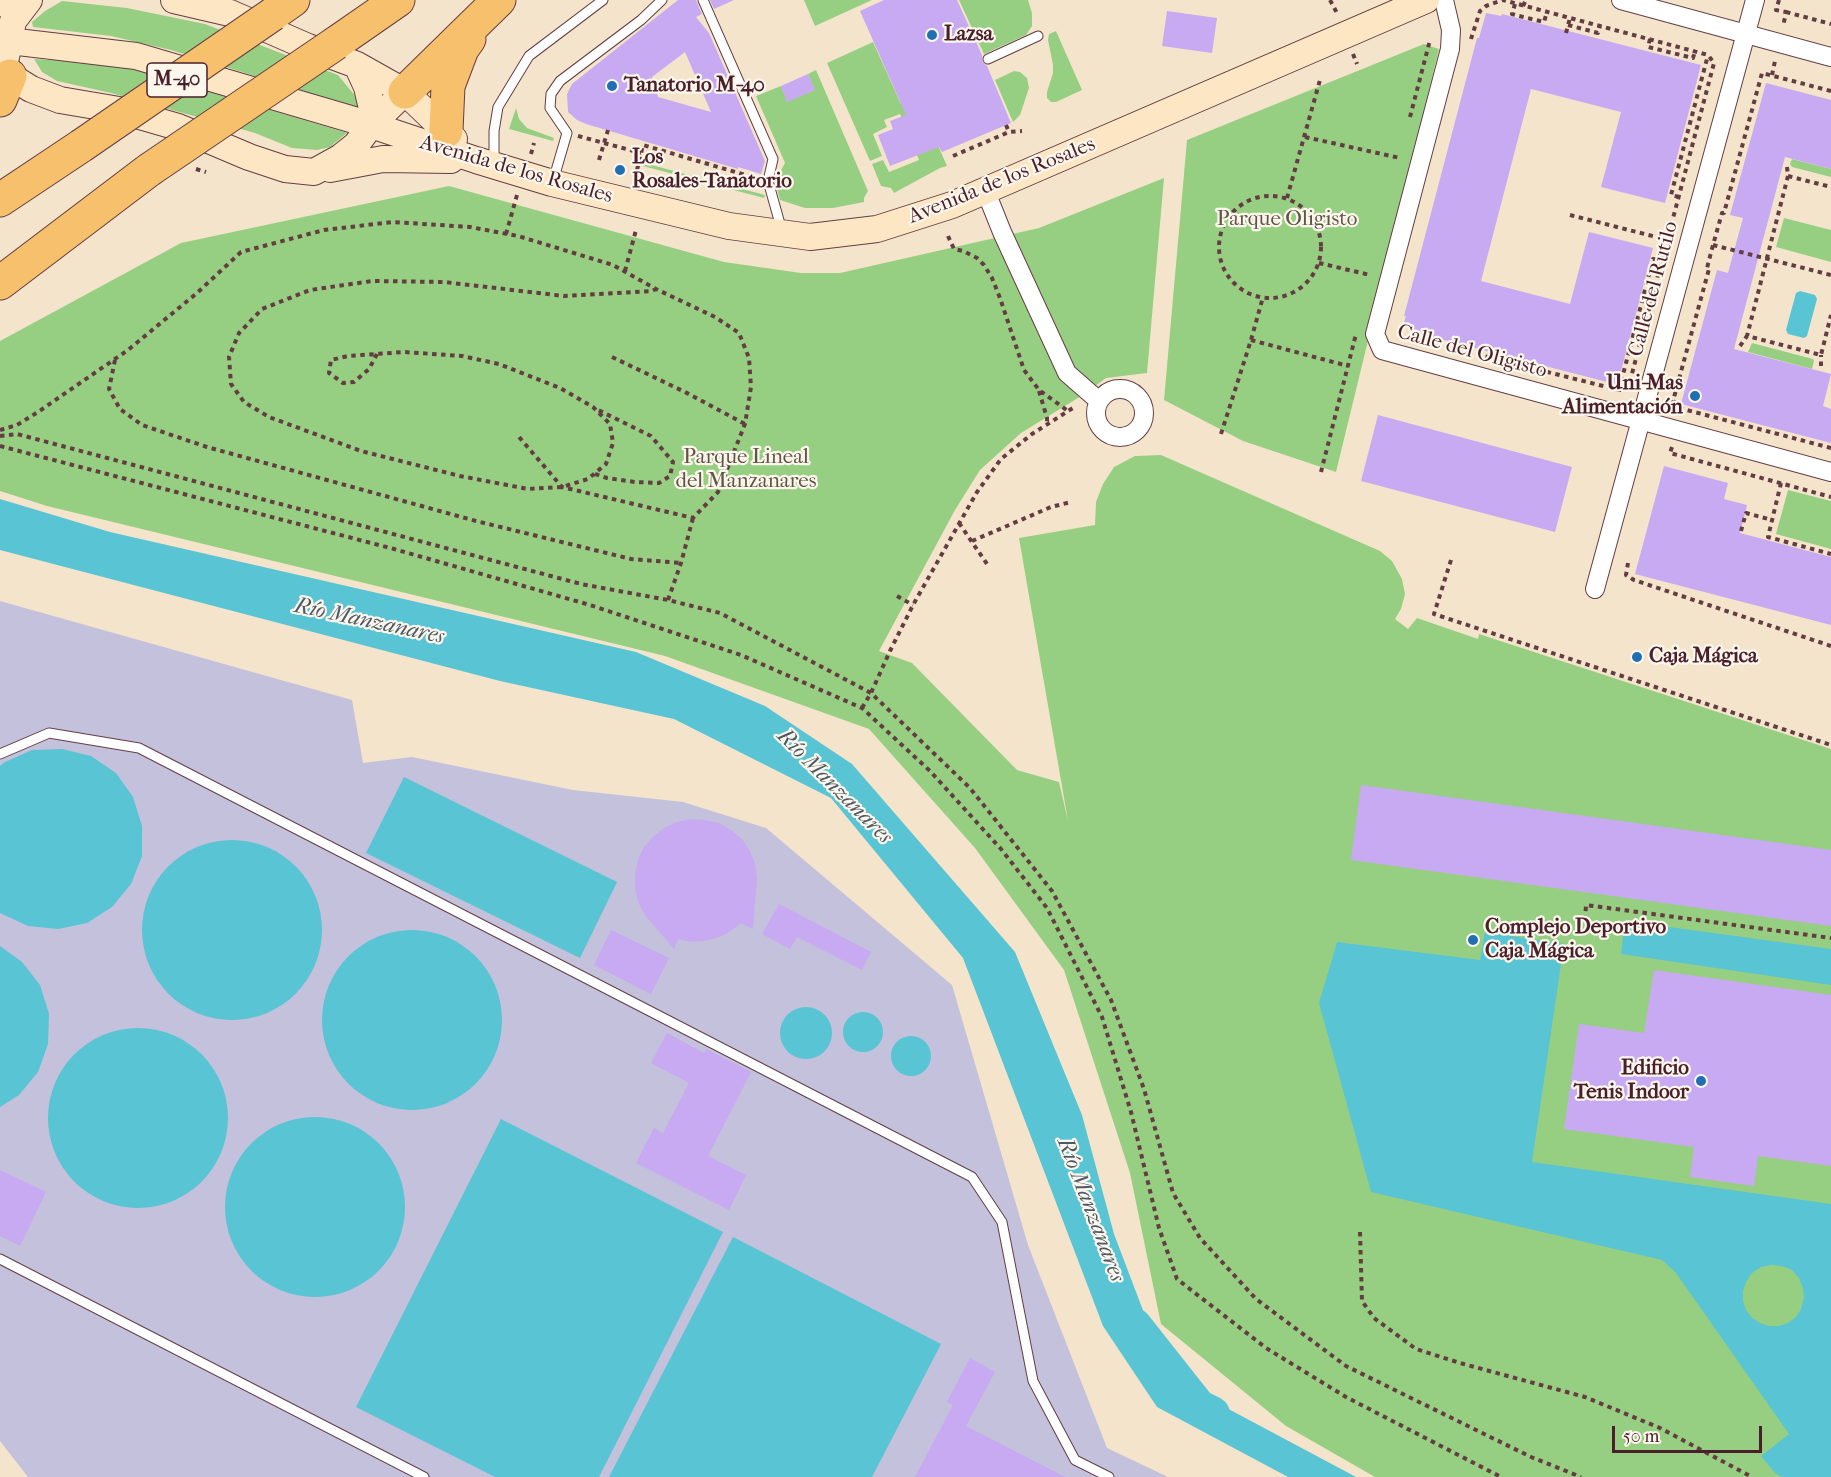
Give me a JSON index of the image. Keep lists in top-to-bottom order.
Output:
{
  "streets": {
    "highway": ["M-40"],
    "main road": ["Avenida de los Rosales"],
    "street": ["Calle del Rutilo", "Calle del Oligisto"]
  },
  "crossings": [
    ["Calle del Rutilo", "Calle del Oligisto"]
  ],
  "water": ["Río Manzanares"],
  "parks": ["Parque Oligisto", "Parque Lineal del Manzanares"],
  "places": [
    "Lazsa",
    "Tanatorio M-40",
    "Los Rosales-Tanatorio",
    "Uni-Mas Alimentación",
    "Caja Mágica",
    "Complejo Deportivo Caja Mágica",
    "Edificio Tenis Indoor"
  ],
  "scale_bar": "50 m"
}
